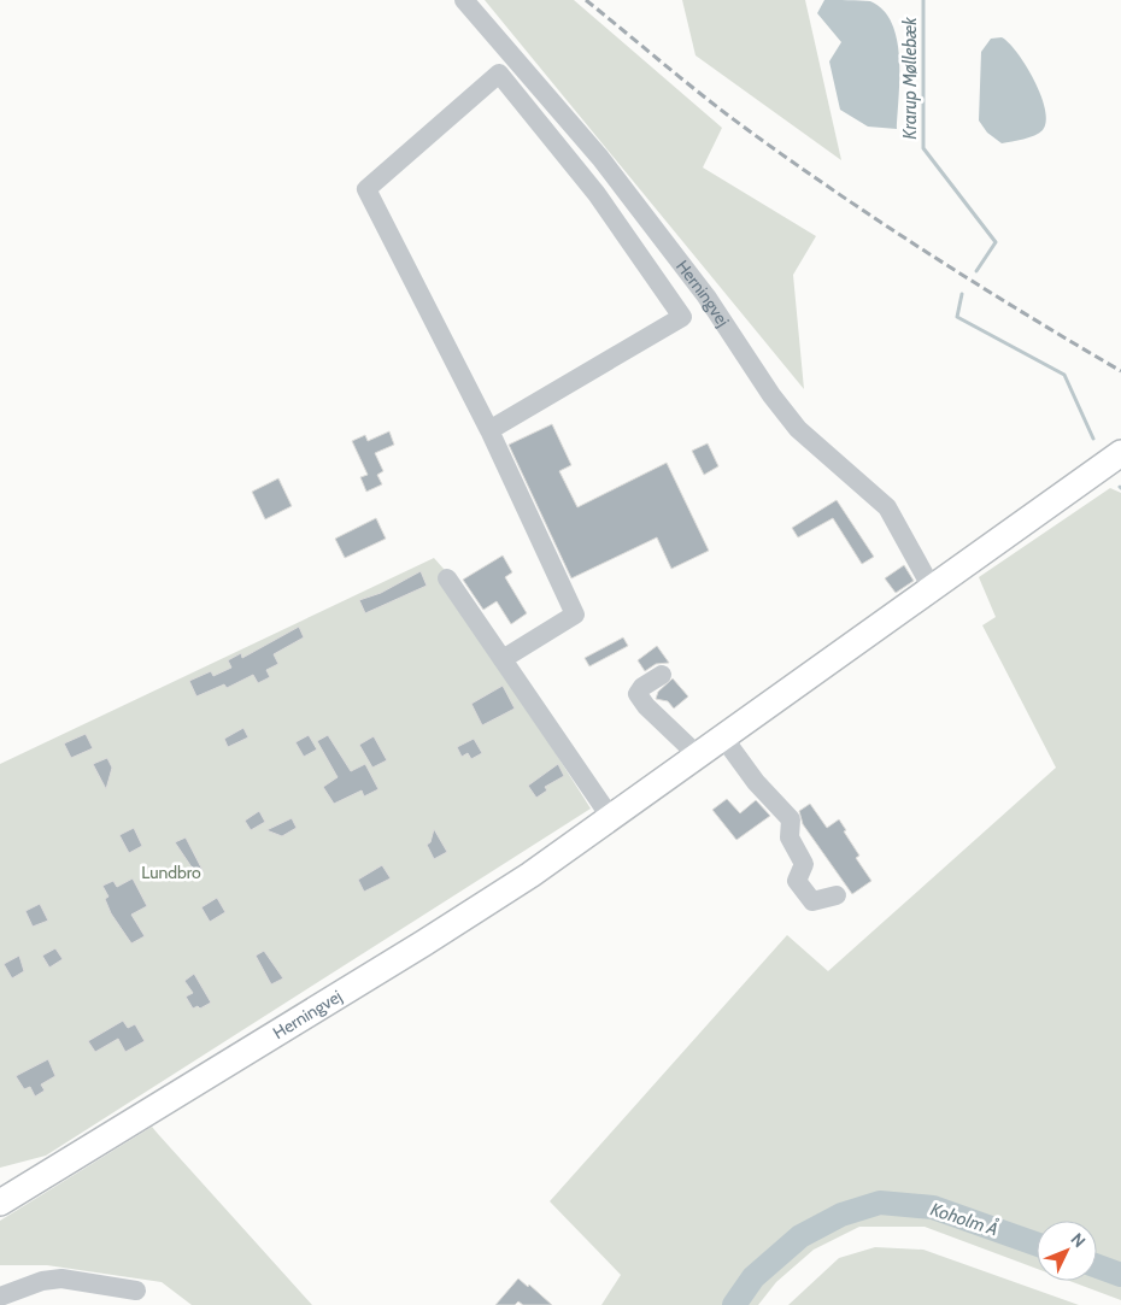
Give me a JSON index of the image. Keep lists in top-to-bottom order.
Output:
{
  "streets": {
    "main road": ["Herningvej"]
  },
  "water": ["Krarup Møllebæk", "Koholm Å"],
  "parks": ["Lundbro"],
  "north": "top right"
}
